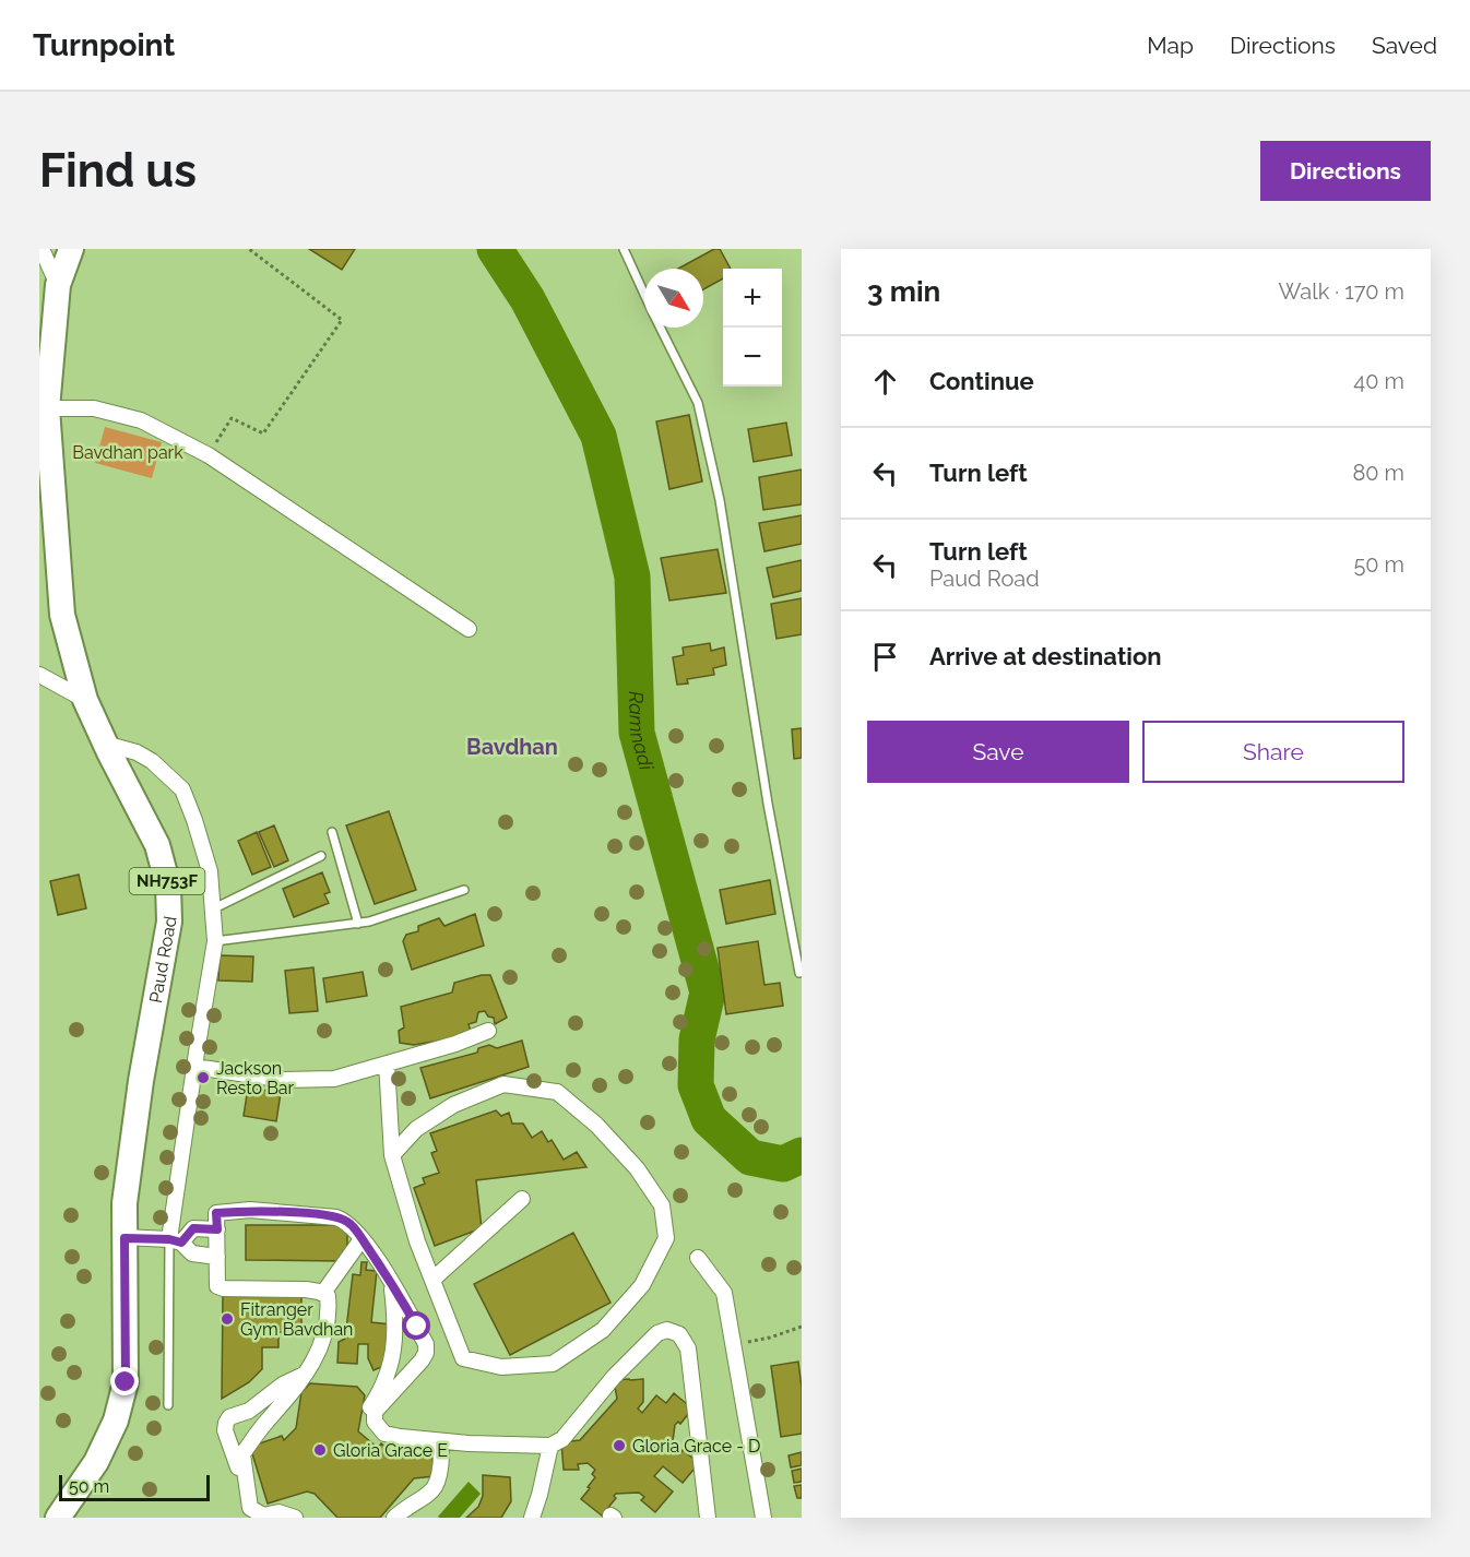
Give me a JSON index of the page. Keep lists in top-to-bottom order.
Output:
{
  "streets": {
    "main road": ["NH753F", "Paud Road"]
  },
  "districts": ["Bavdhan"],
  "water": ["Ramnadi"],
  "parks": ["Bavdhan park"],
  "places": [
    "Jackson Resto Bar",
    "Fitranger Gym Bavdhan",
    "Gloria Grace - D",
    "Gloria Grace E"
  ],
  "scale_bar": "50 m",
  "north": "bottom right",
  "page": {
    "header": "Turnpoint",
    "nav": ["Map", "Directions", "Saved"],
    "buttons": [
      "Directions",
      ["Save", "Share"]
    ],
    "title": "Find us",
    "heading": ["3 min", "Walk · 170 m"],
    "map_buttons": ["+", "−"],
    "list": [
      ["Continue", "40 m"],
      ["Turn left", "80 m"],
      ["Turn left", "Paud Road", "50 m"],
      "Arrive at destination"
    ],
    "scale": "50 m"
  }
}
